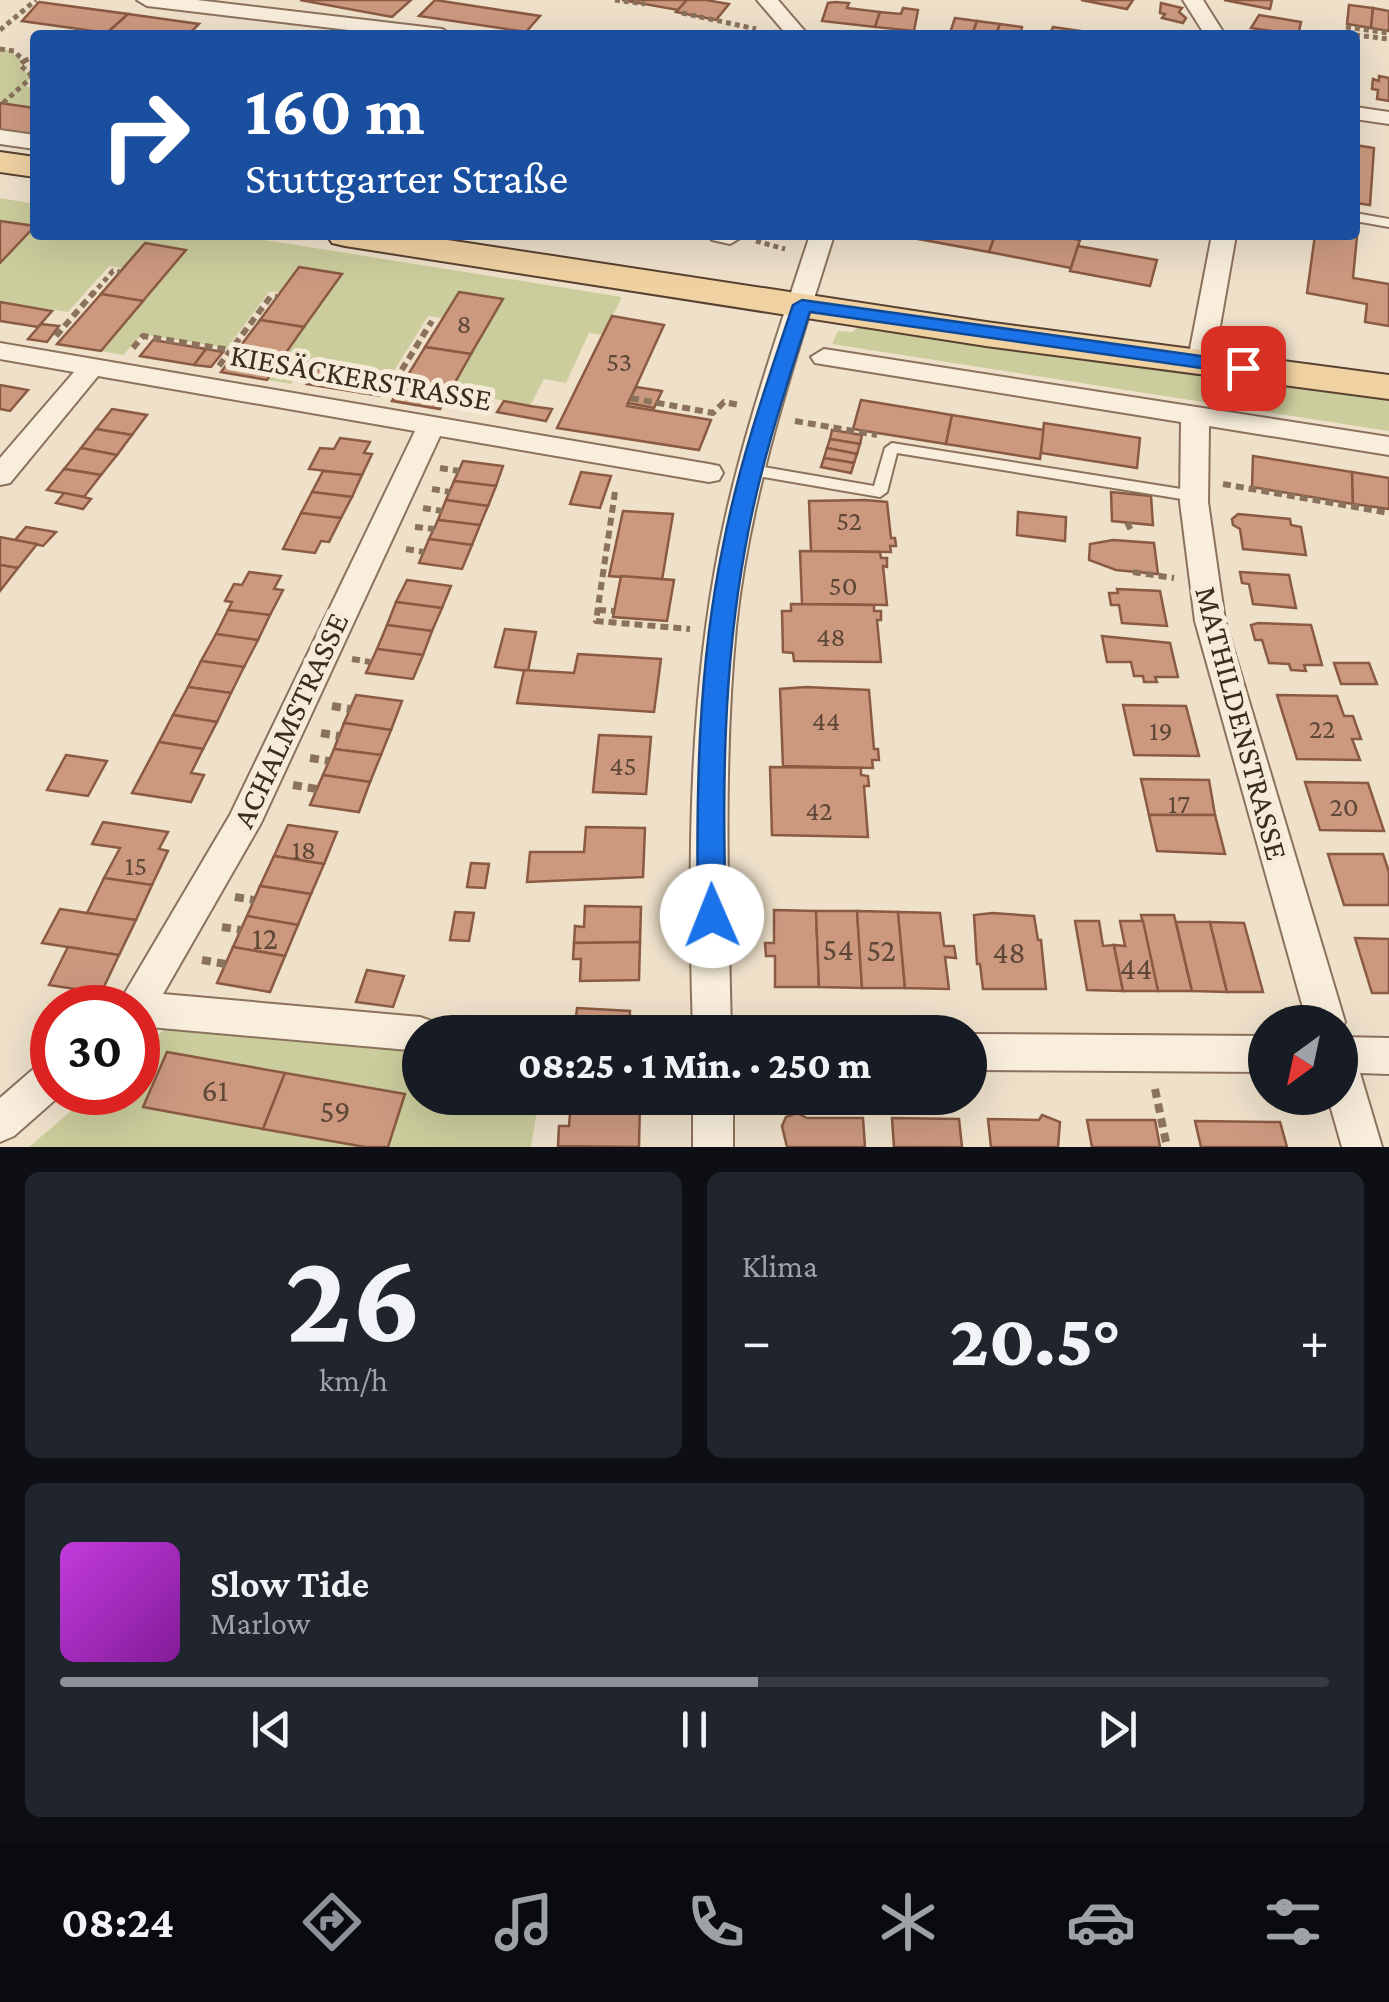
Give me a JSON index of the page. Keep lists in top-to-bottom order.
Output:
{
  "streets": {
    "street": ["KIESÄCKERSTRASSE", "ACHALMSTRASSE", "MATHILDENSTRASSE"]
  },
  "crossings": [
    ["KIESÄCKERSTRASSE", "ACHALMSTRASSE"]
  ],
  "house_numbers": [
    "8",
    "53",
    "52",
    "50",
    "48",
    "44",
    "22",
    "19",
    "45",
    "17",
    "20",
    "42",
    "18",
    "15",
    "12",
    "54",
    "52",
    "48",
    "44",
    "61",
    "59"
  ],
  "north": "bottom left",
  "page": {
    "turn": ["160 m", "Stuttgarter Straße"],
    "limit": "30",
    "trip": "08:25 · 1 Min. · 250 m",
    "tile": [
      ["26", "km/h"],
      "Klima"
    ],
    "heat": ["−", "20.5°", "+"],
    "song": ["Slow Tide", "Marlow"],
    "tabs": "08:24"
  }
}
